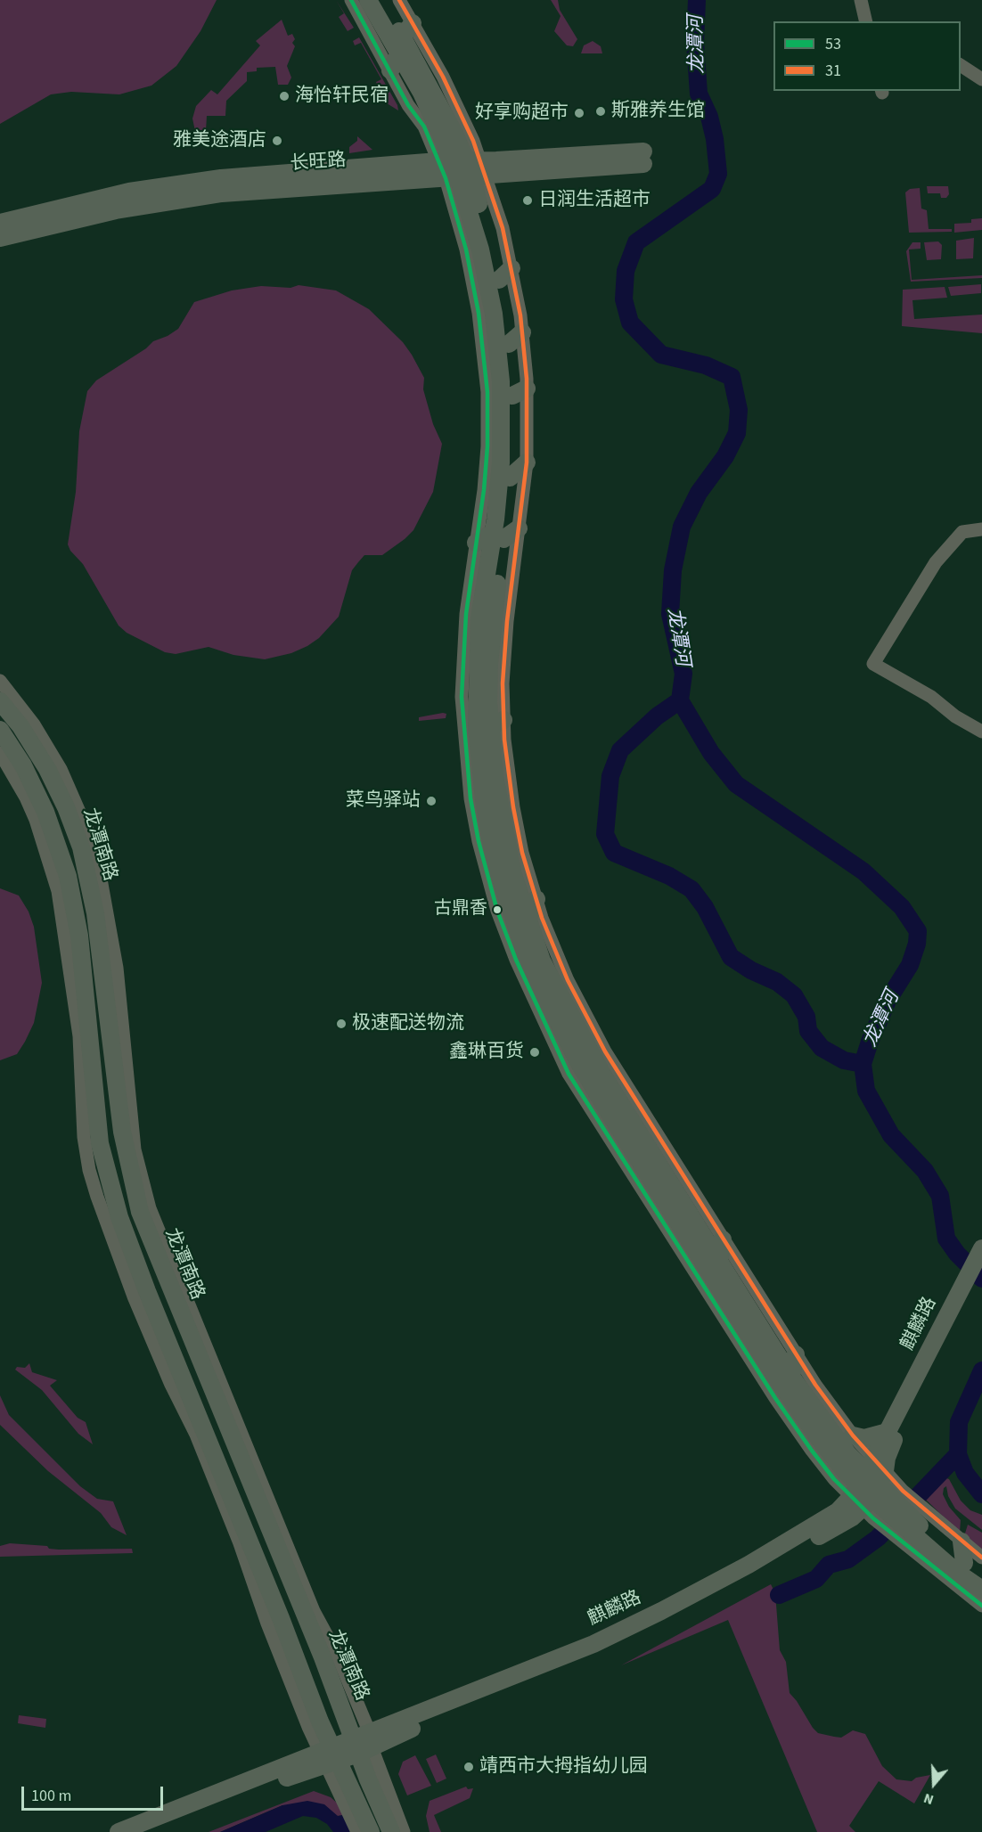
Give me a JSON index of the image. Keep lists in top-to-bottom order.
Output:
{
  "streets": {
    "main road": ["长旺路", "龙潭南路", "麒麟路"]
  },
  "crossings": [
    ["龙潭南路", "麒麟路"]
  ],
  "water": ["龙潭河"],
  "places": [
    "海怡轩民宿",
    "斯雅养生馆",
    "好享购超市",
    "雅美途酒店",
    "日润生活超市",
    "菜鸟驿站",
    "古鼎香",
    "极速配送物流",
    "鑫琳百货",
    "靖西市大拇指幼儿园"
  ],
  "lines": ["transit line 53", "transit line 31"],
  "legend": ["53", "31"],
  "scale_bar": "100 m",
  "north": "bottom"
}
